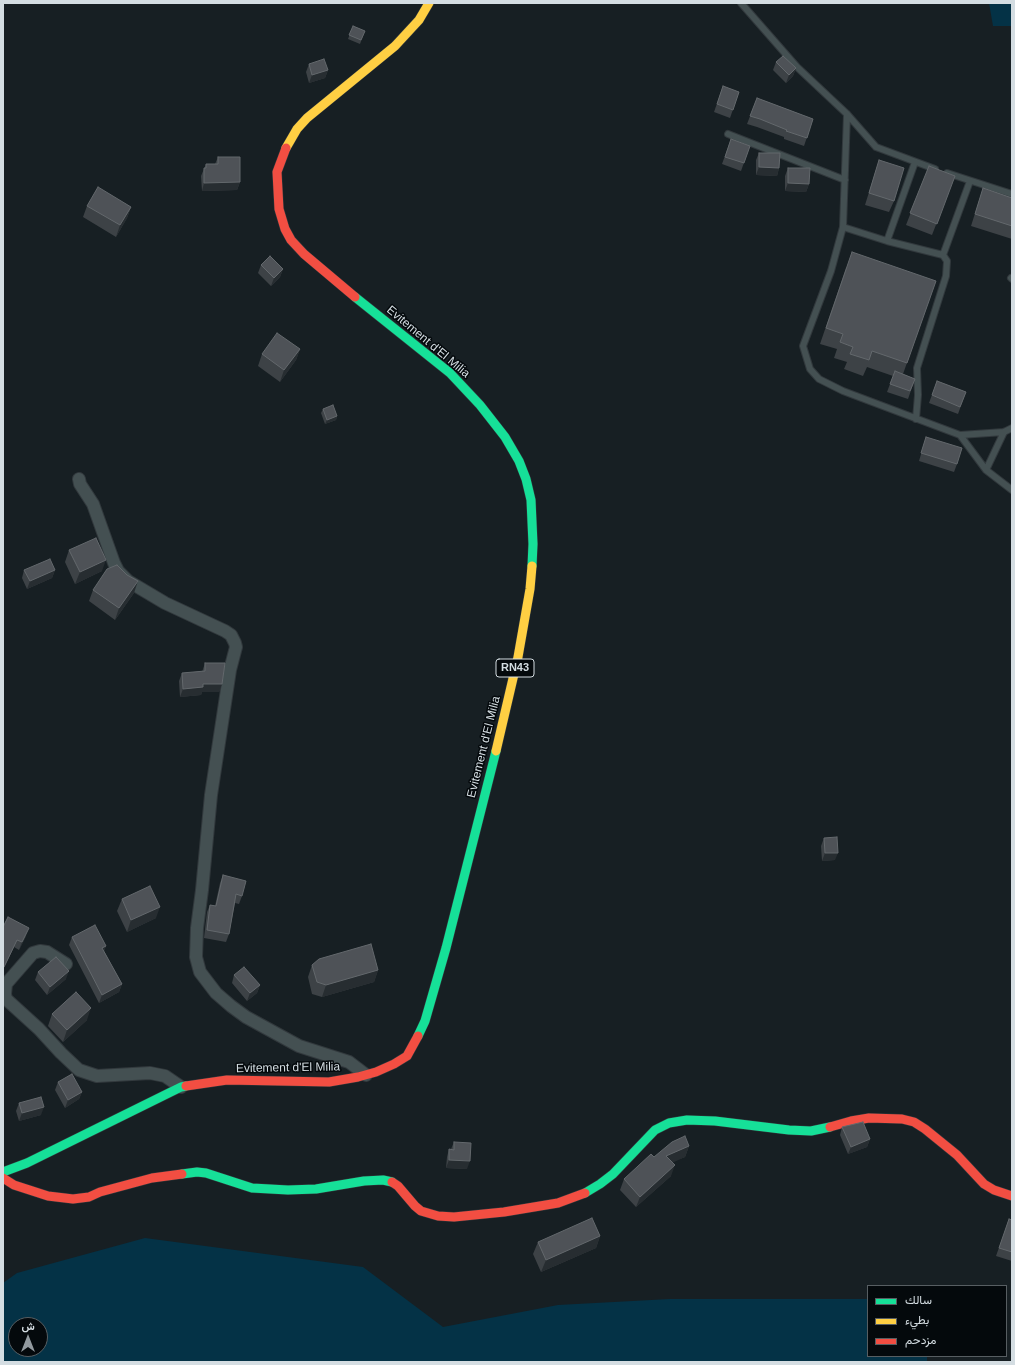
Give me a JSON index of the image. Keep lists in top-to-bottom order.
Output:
{
  "streets": {
    "main road": ["Evitement d'El Milia", "RN43"]
  },
  "legend": ["سالك", "بطيء", "مزدحم"],
  "north": "top"
}
